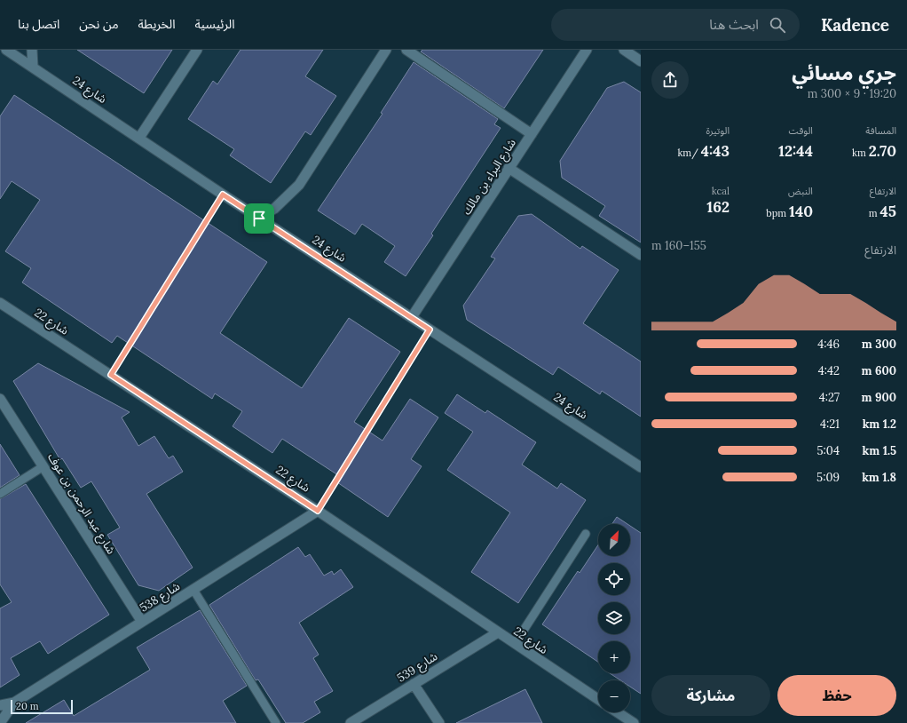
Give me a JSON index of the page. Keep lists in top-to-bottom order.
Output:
{
  "streets": {
    "street": [
      "شارع 24",
      "شارع البراء بن مالك",
      "شارع 22",
      "شارع عبد الرحمن بن عوف",
      "شارع 538",
      "شارع 539"
    ]
  },
  "crossings": [
    ["شارع 24", "شارع البراء بن مالك"],
    ["شارع 22", "شارع 538"],
    ["شارع 22", "شارع 539"],
    ["شارع عبد الرحمن بن عوف", "شارع 538"]
  ],
  "scale_bar": "20 m",
  "north": "top right",
  "page": {
    "header": "Kadence",
    "search": "ابحث هنا",
    "nav": [
      "الرئيسية",
      "الخريطة",
      "من نحن",
      "اتصل بنا"
    ],
    "heading": ["جري مسائي", "19:20 · 9 × 300 m"],
    "stats": [
      ["المسافة", "2.70 km"],
      ["الوقت", "12:44"],
      ["الوتيرة", "4:43 /km"],
      ["الارتفاع", "45 m"],
      ["النبض", "140 bpm"],
      ["kcal", "162"]
    ],
    "chart": ["الارتفاع", "155–160 m"],
    "list": [
      {
        "name": "300 m",
        "note": "4:46"
      },
      {
        "name": "600 m",
        "note": "4:42"
      },
      {
        "name": "900 m",
        "note": "4:27"
      },
      {
        "name": "1.2 km",
        "note": "4:21"
      },
      {
        "name": "1.5 km",
        "note": "5:04"
      },
      {
        "name": "1.8 km",
        "note": "5:09"
      }
    ],
    "map_buttons": ["+", "−"],
    "buttons": ["حفظ", "مشاركة"],
    "scale": "20 m"
  }
}
